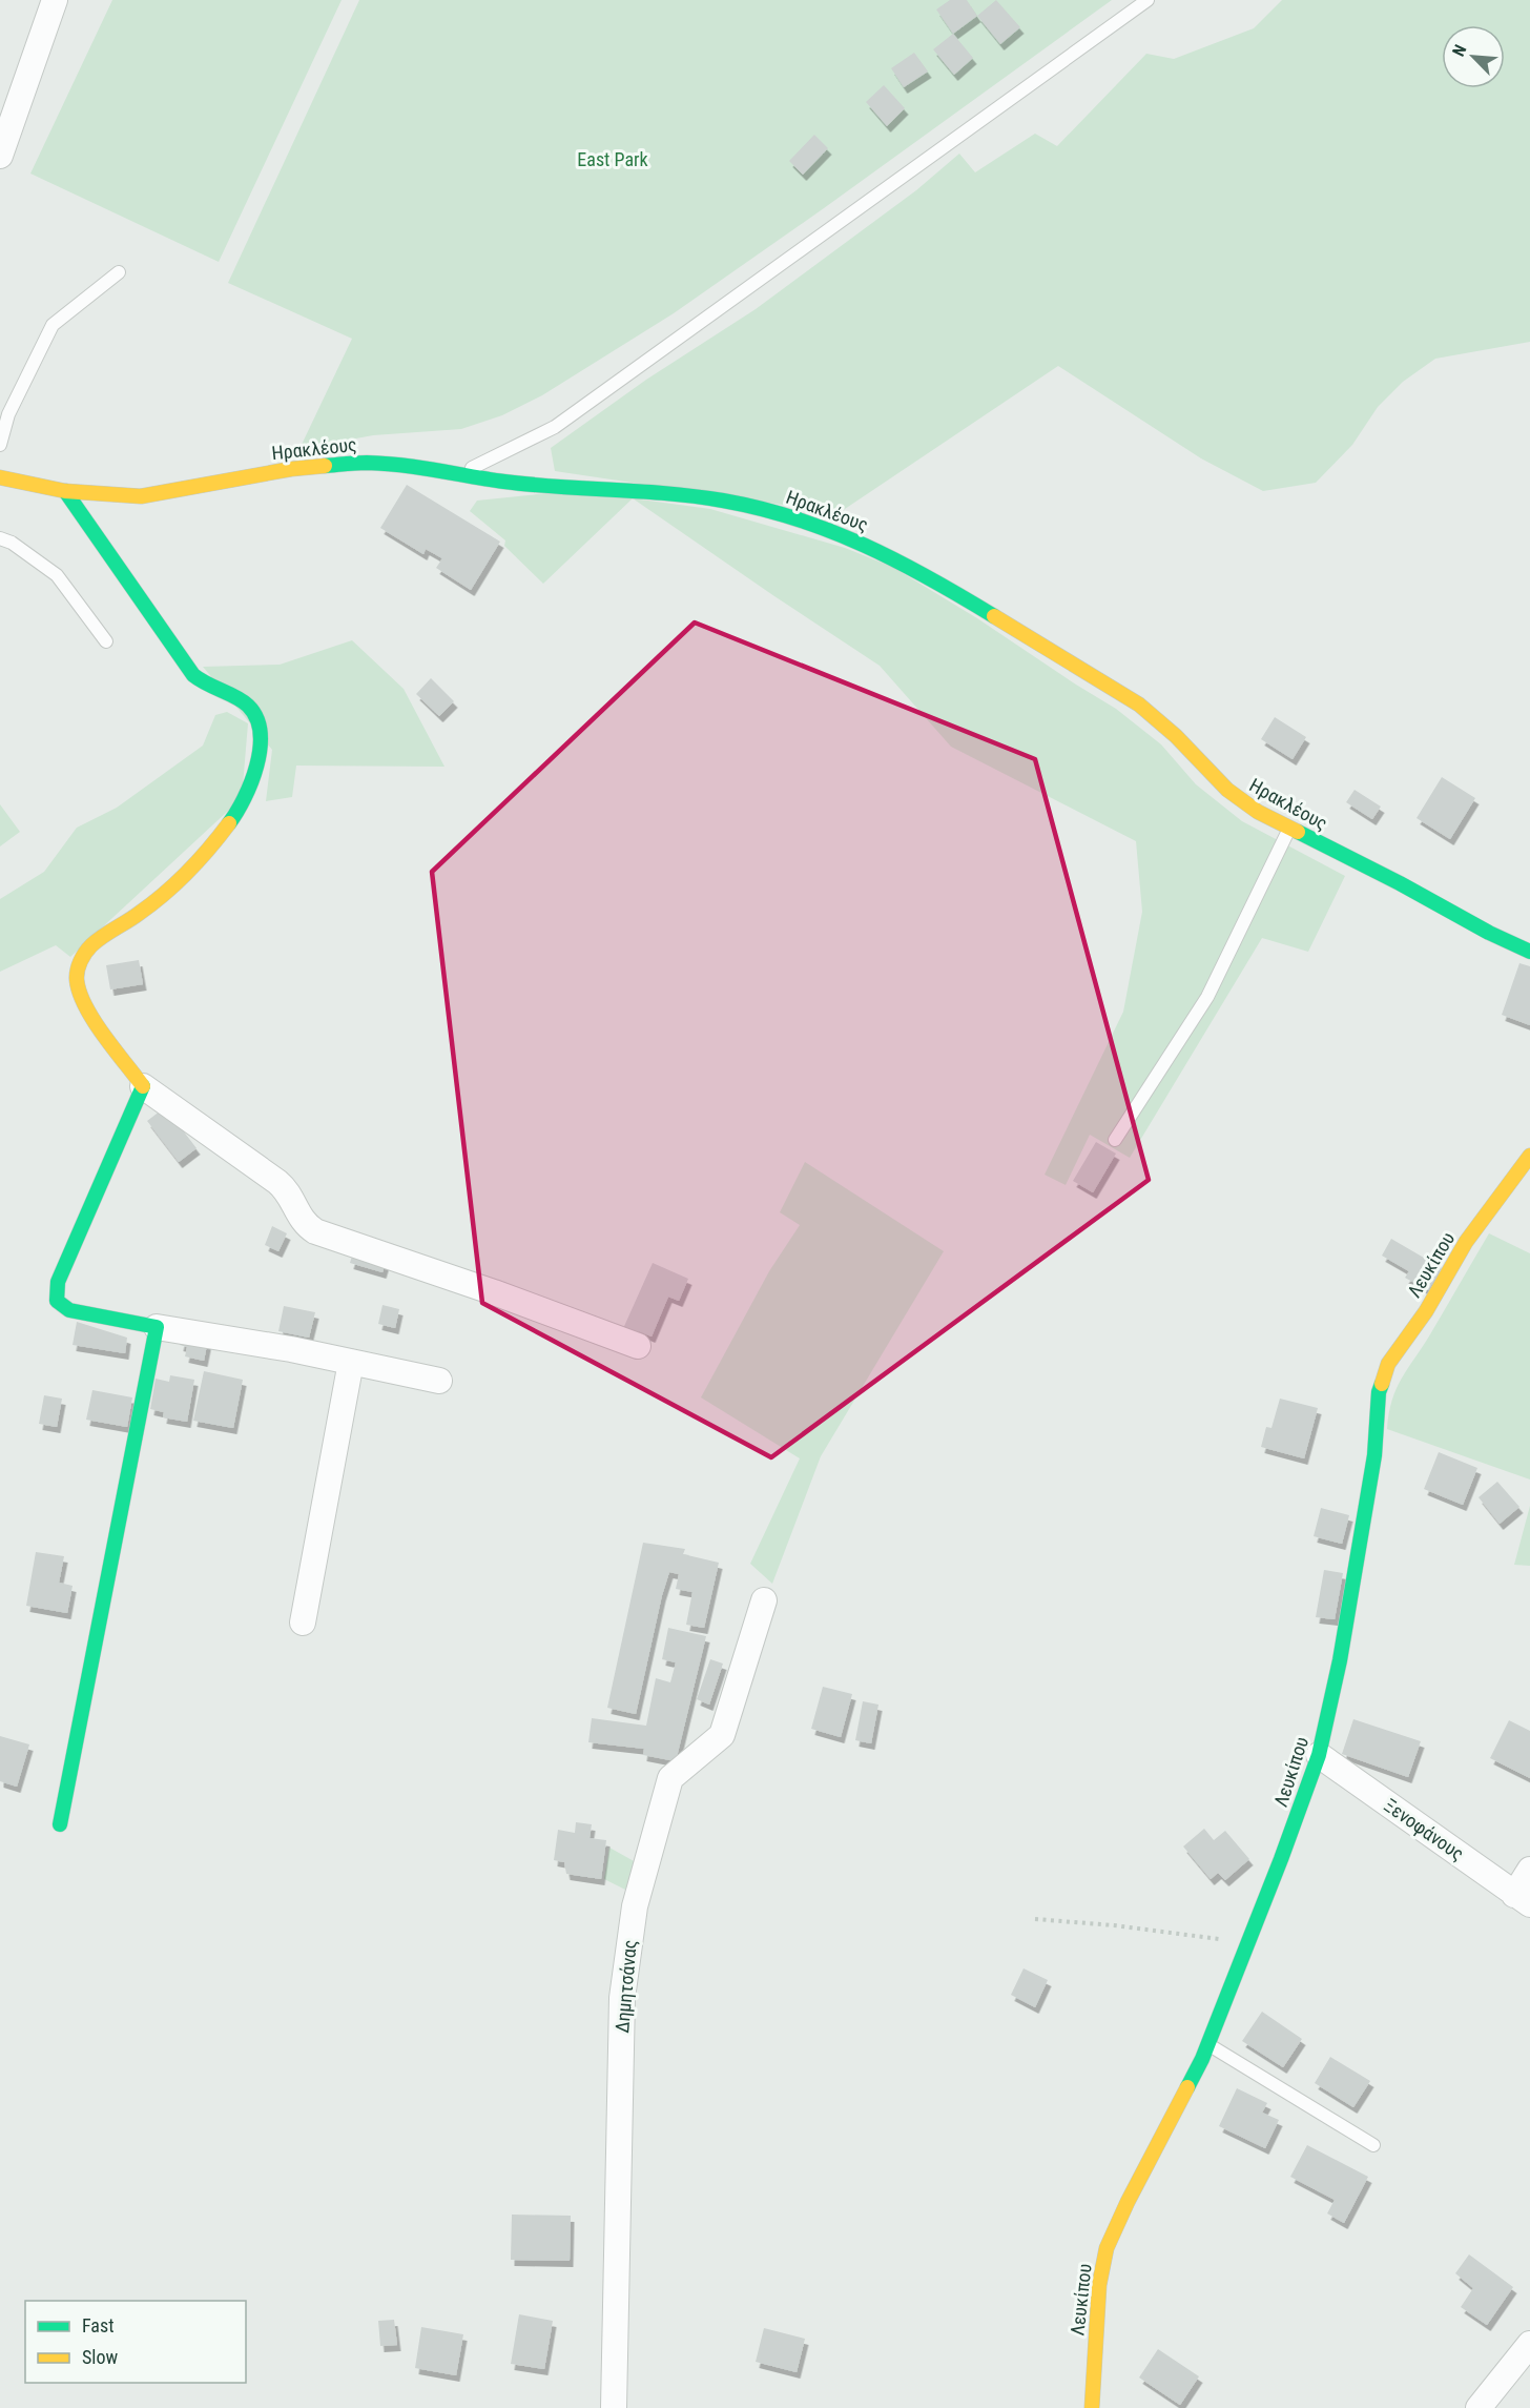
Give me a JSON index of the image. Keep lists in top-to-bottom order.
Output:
{
  "streets": {
    "street": [
      "Ηρακλέους",
      "Λευκίπου",
      "Ξενοφάνους",
      "Δημητσάνας"
    ]
  },
  "crossings": [
    ["Λευκίπου", "Ξενοφάνους"]
  ],
  "parks": ["East Park"],
  "legend": ["Fast", "Slow"],
  "north": "top left"
}
